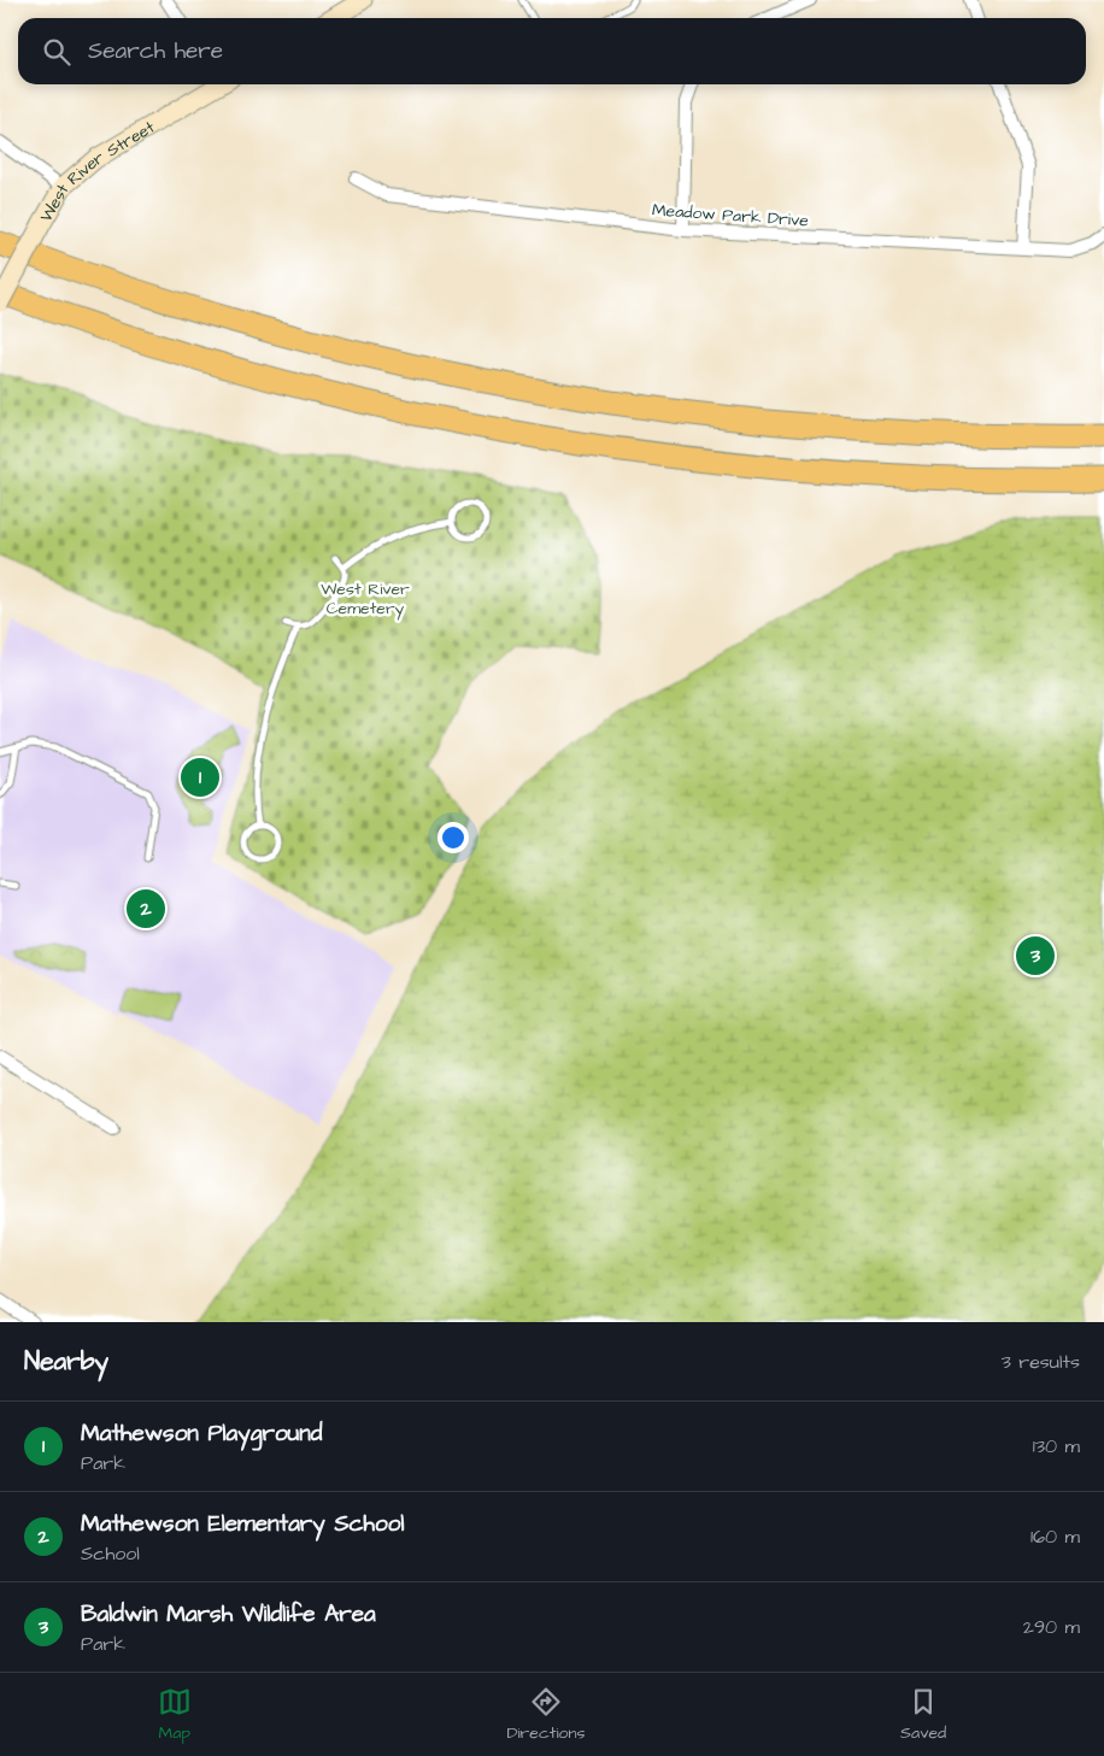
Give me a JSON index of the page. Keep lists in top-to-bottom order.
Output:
{
  "streets": {
    "street": ["West River Street", "Meadow Park Drive"]
  },
  "parks": ["West River Cemetery"],
  "page": {
    "search": "Search here",
    "pins": ["1", "2", "3"],
    "heading": ["Nearby", "3 results"],
    "list": [
      {
        "mark": "1",
        "name": "Mathewson Playground",
        "note": "Park",
        "value": "130 m"
      },
      {
        "mark": "2",
        "name": "Mathewson Elementary School",
        "note": "School",
        "value": "160 m"
      },
      {
        "mark": "3",
        "name": "Baldwin Marsh Wildlife Area",
        "note": "Park",
        "value": "290 m"
      }
    ],
    "nav": ["Map", "Directions", "Saved"]
  }
}
